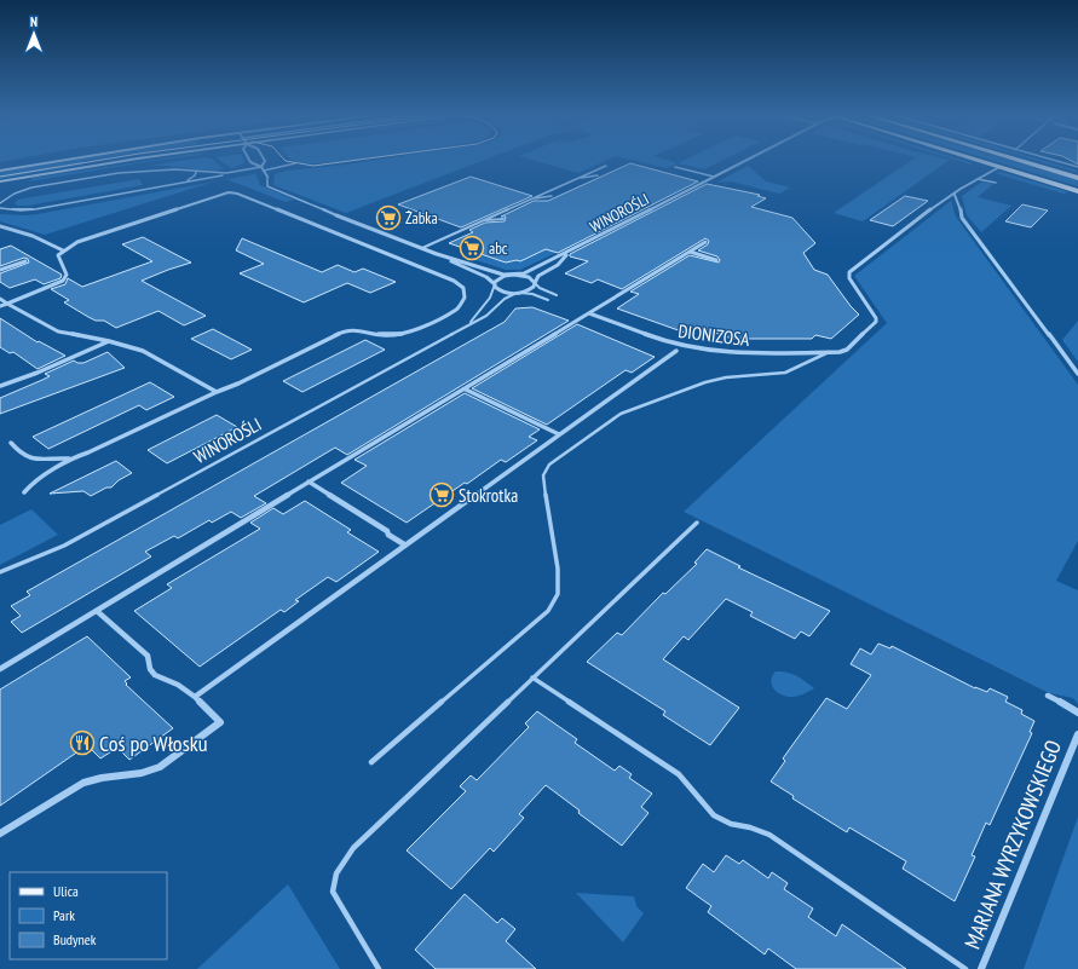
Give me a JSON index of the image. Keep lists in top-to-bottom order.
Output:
{
  "streets": {
    "street": ["WINOROŚLI", "DIONIZOSA", "MARIANA WYRZYKOWSKIEGO"]
  },
  "places": {
    "supermarket": ["Żabka", "abc", "Stokrotka"],
    "restaurant": ["Coś po Włosku"]
  },
  "legend": ["Ulica", "Park", "Budynek"],
  "north": "top"
}
